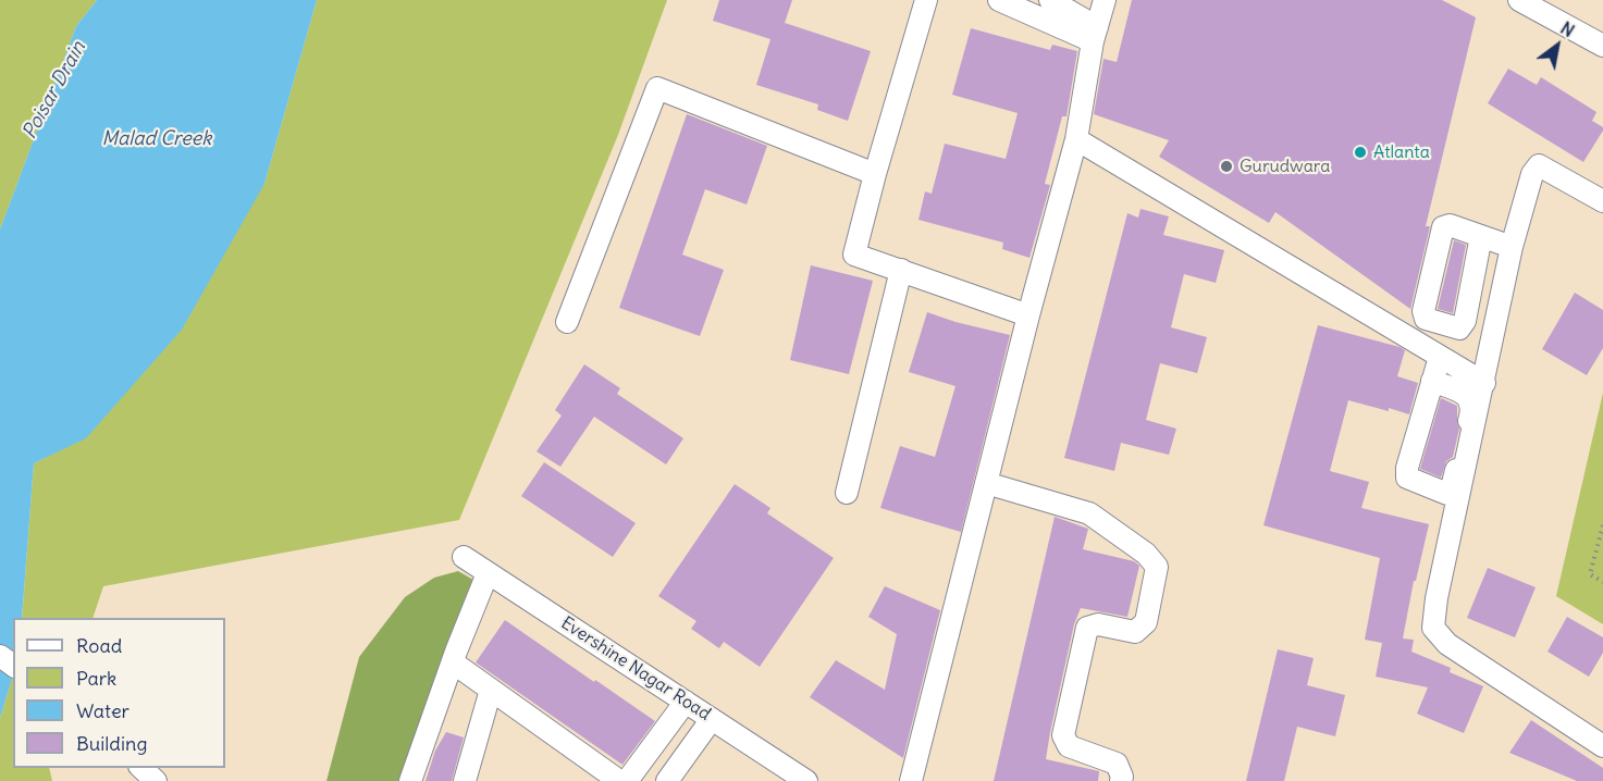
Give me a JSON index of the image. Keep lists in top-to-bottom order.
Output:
{
  "streets": {
    "street": ["Evershine Nagar Road"]
  },
  "water": ["Poisar Drain", "Malad Creek"],
  "places": ["Atlanta", "Gurudwara"],
  "legend": [
    "Road",
    "Park",
    "Water",
    "Building"
  ],
  "north": "top right"
}
